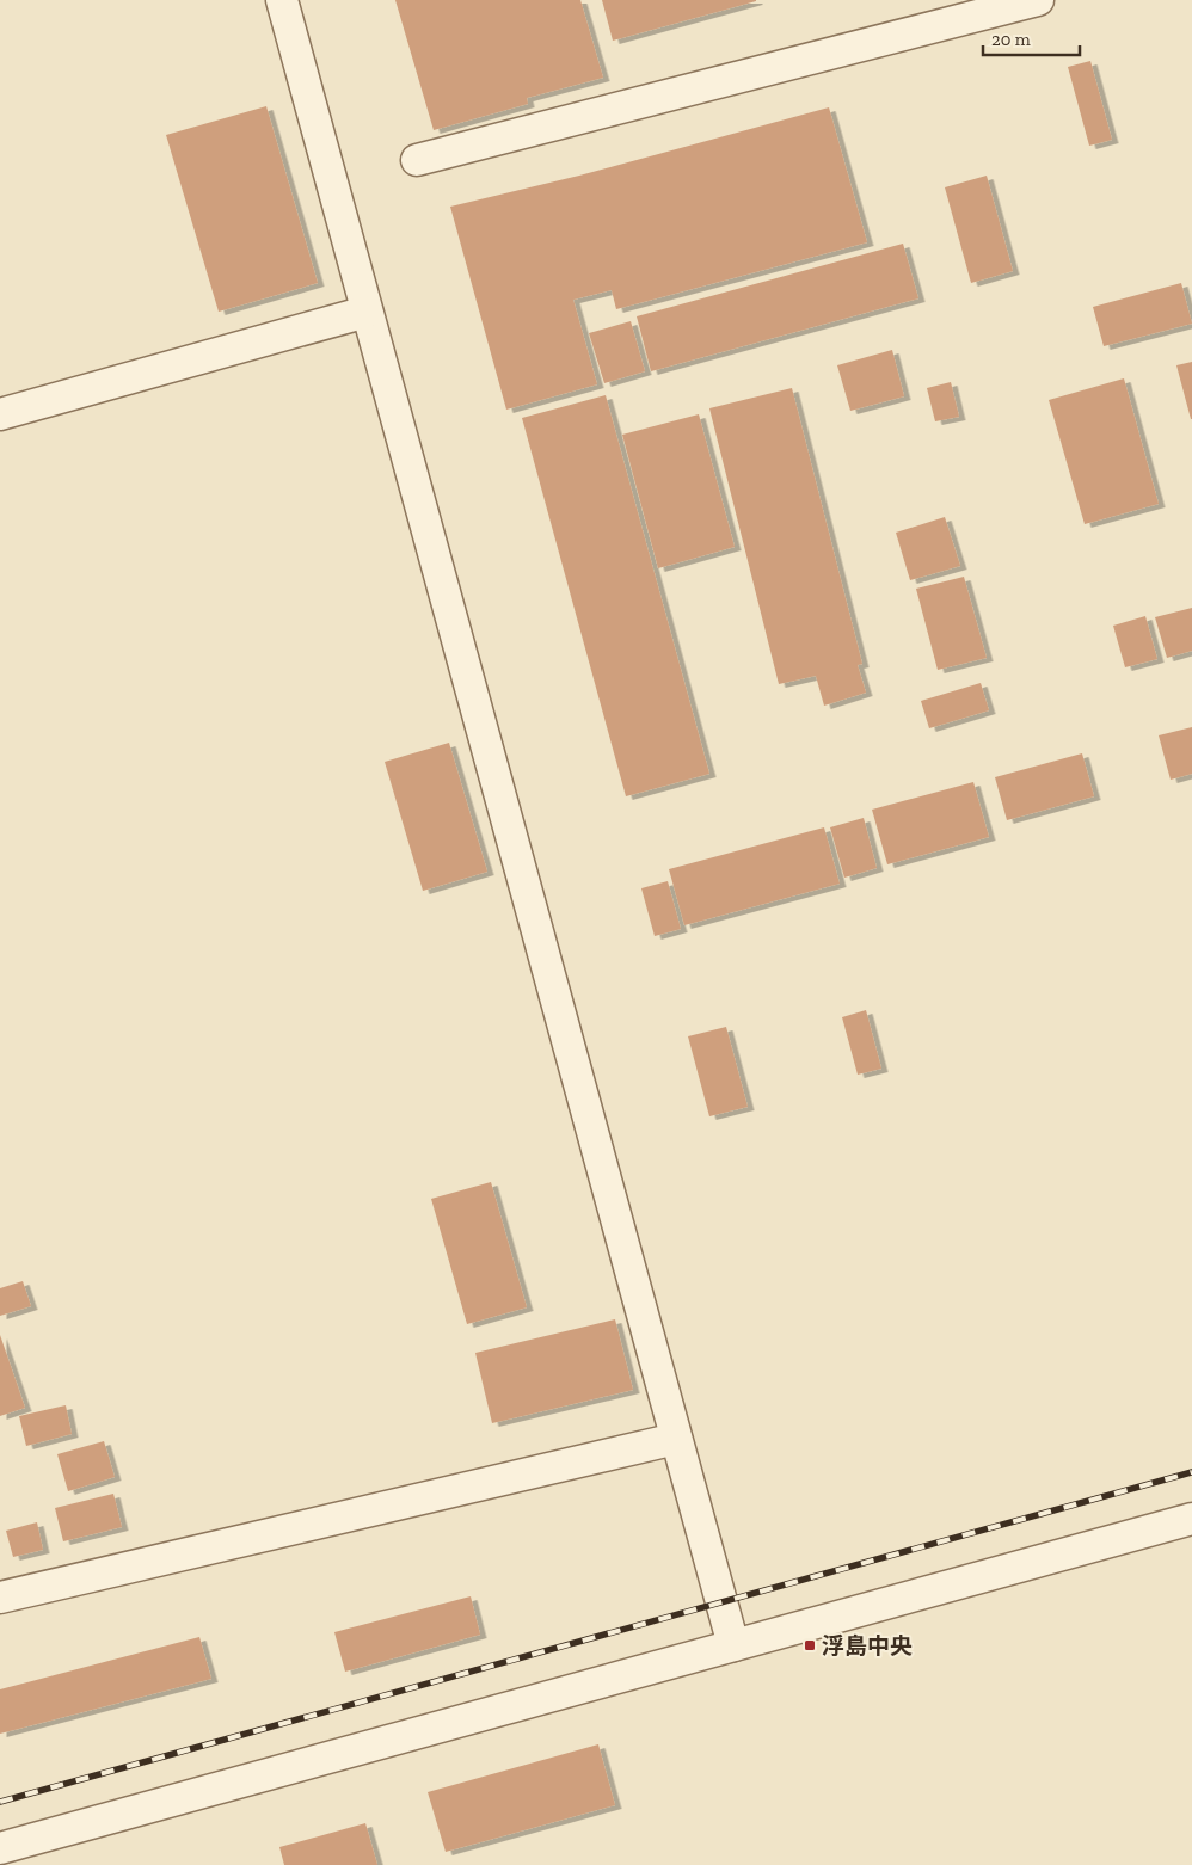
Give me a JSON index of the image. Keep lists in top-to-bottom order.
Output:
{
  "places": {
    "transit": ["浮島中央"]
  },
  "scale_bar": "20 m"
}
